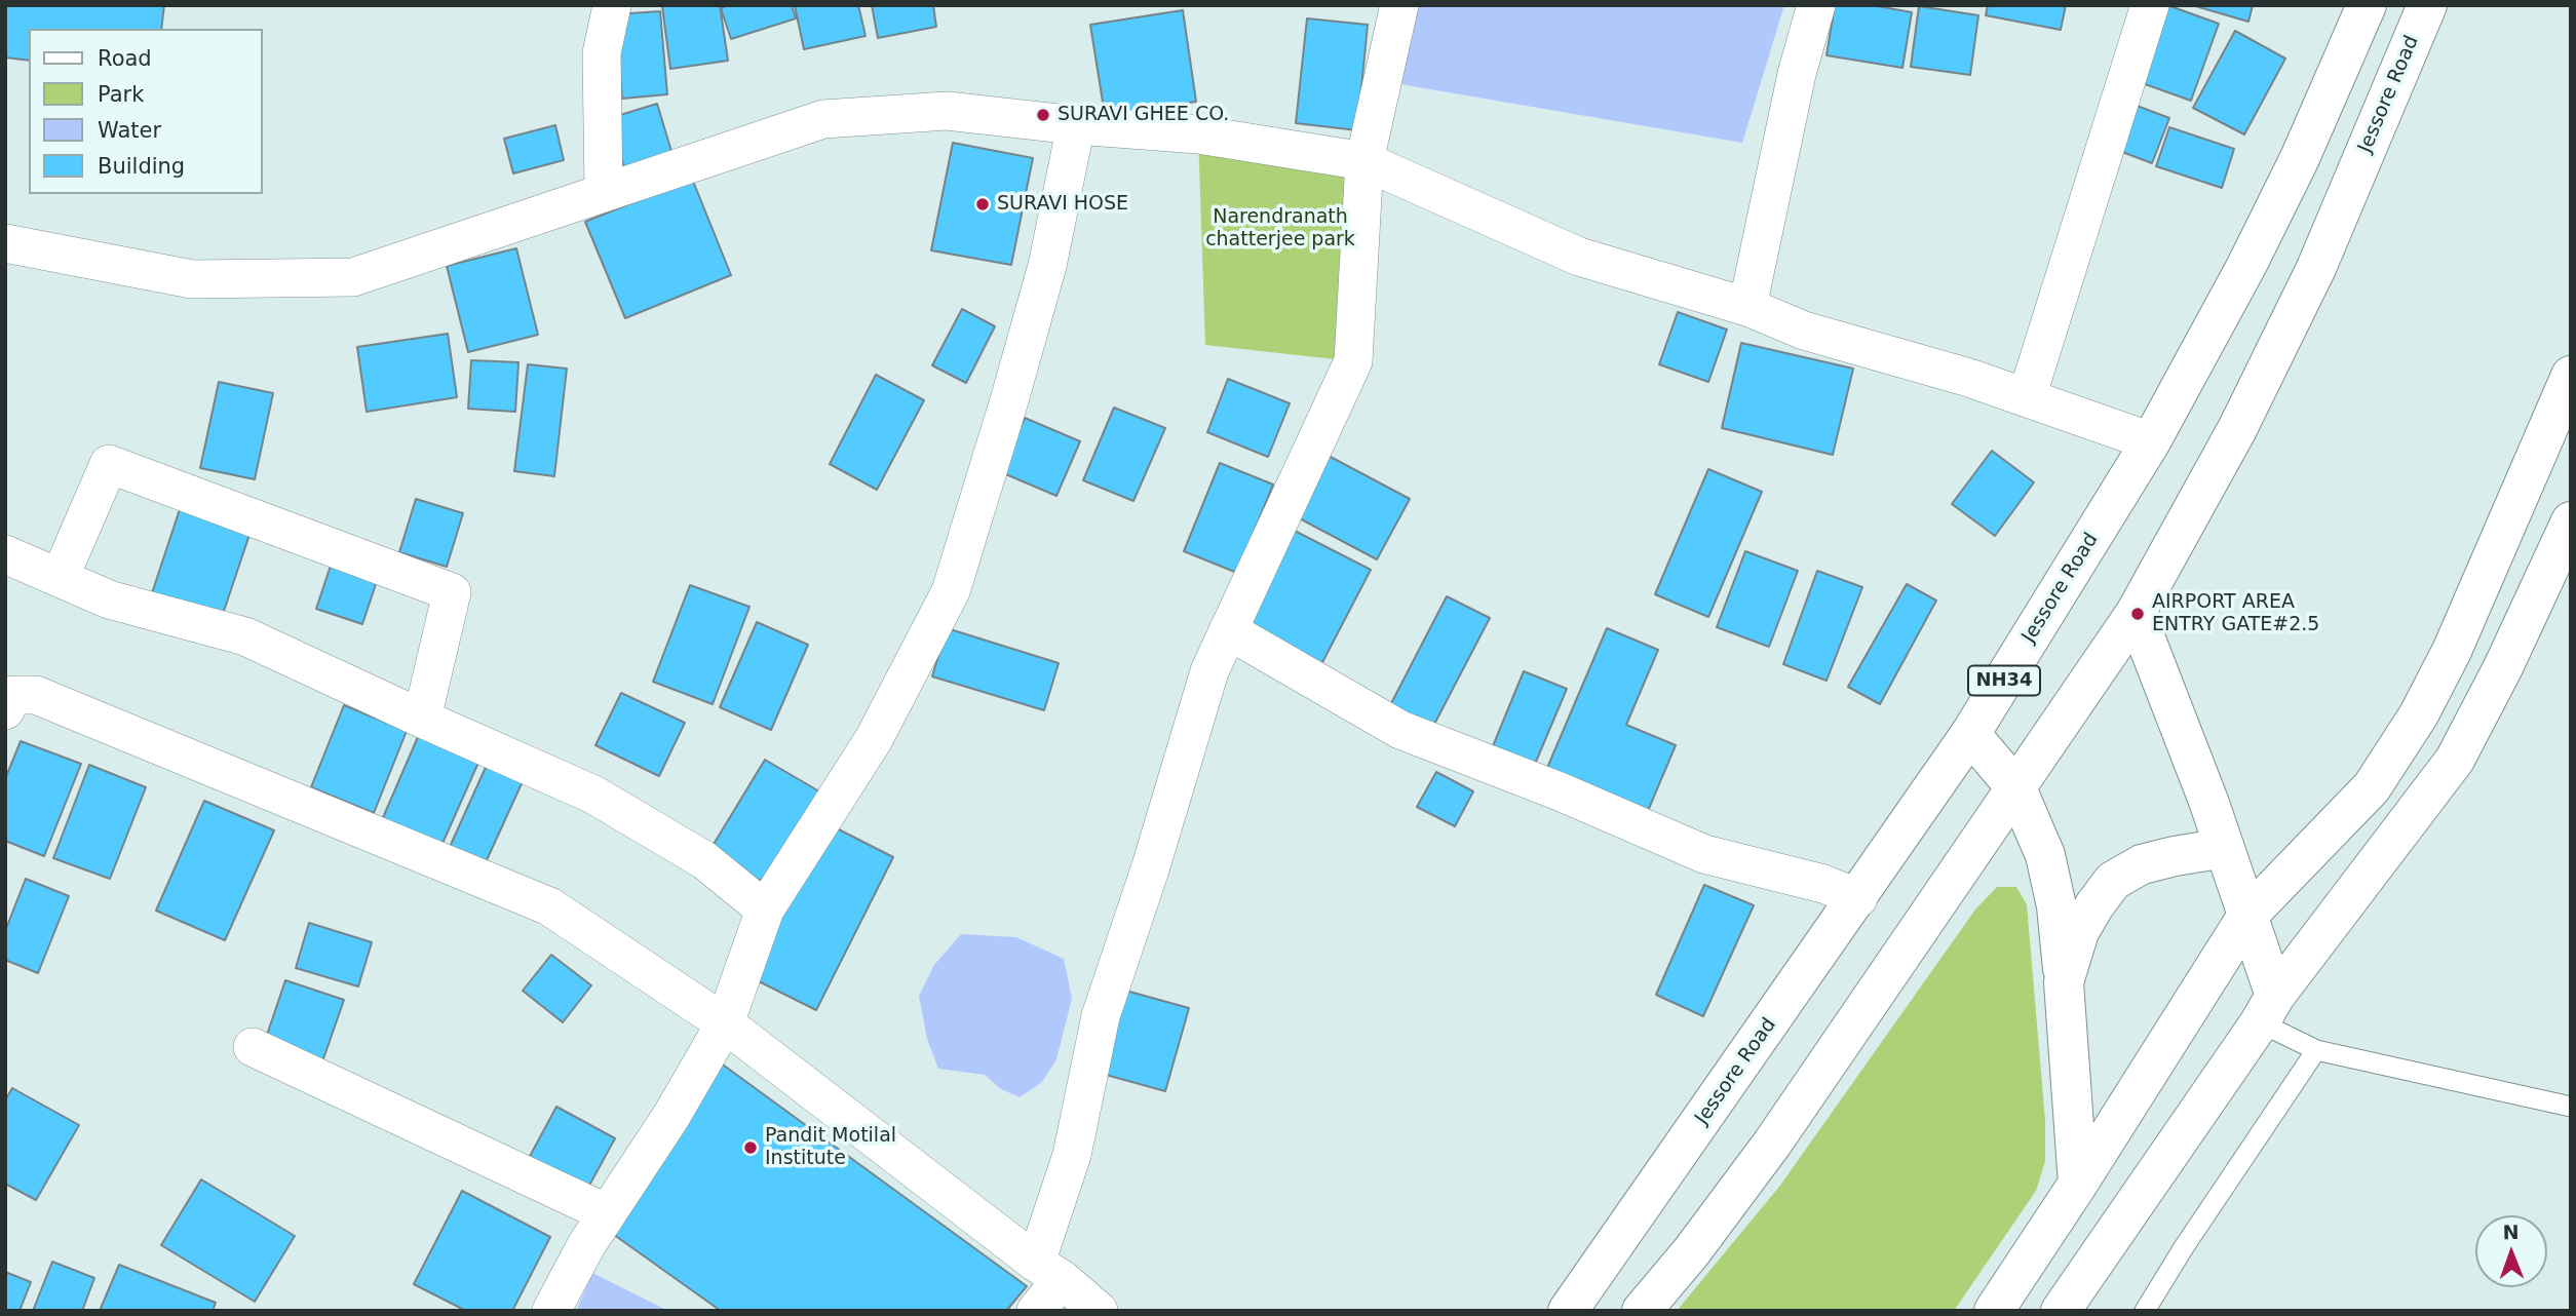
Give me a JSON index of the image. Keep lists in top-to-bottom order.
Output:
{
  "streets": {
    "street": ["Jessore Road", "NH34"]
  },
  "parks": ["Narendranath chatterjee park"],
  "places": [
    "SURAVI GHEE CO.",
    "SURAVI HOSE",
    "AIRPORT AREA ENTRY GATE#2.5",
    "Pandit Motilal Institute"
  ],
  "legend": [
    "Road",
    "Park",
    "Water",
    "Building"
  ],
  "north": "top"
}
